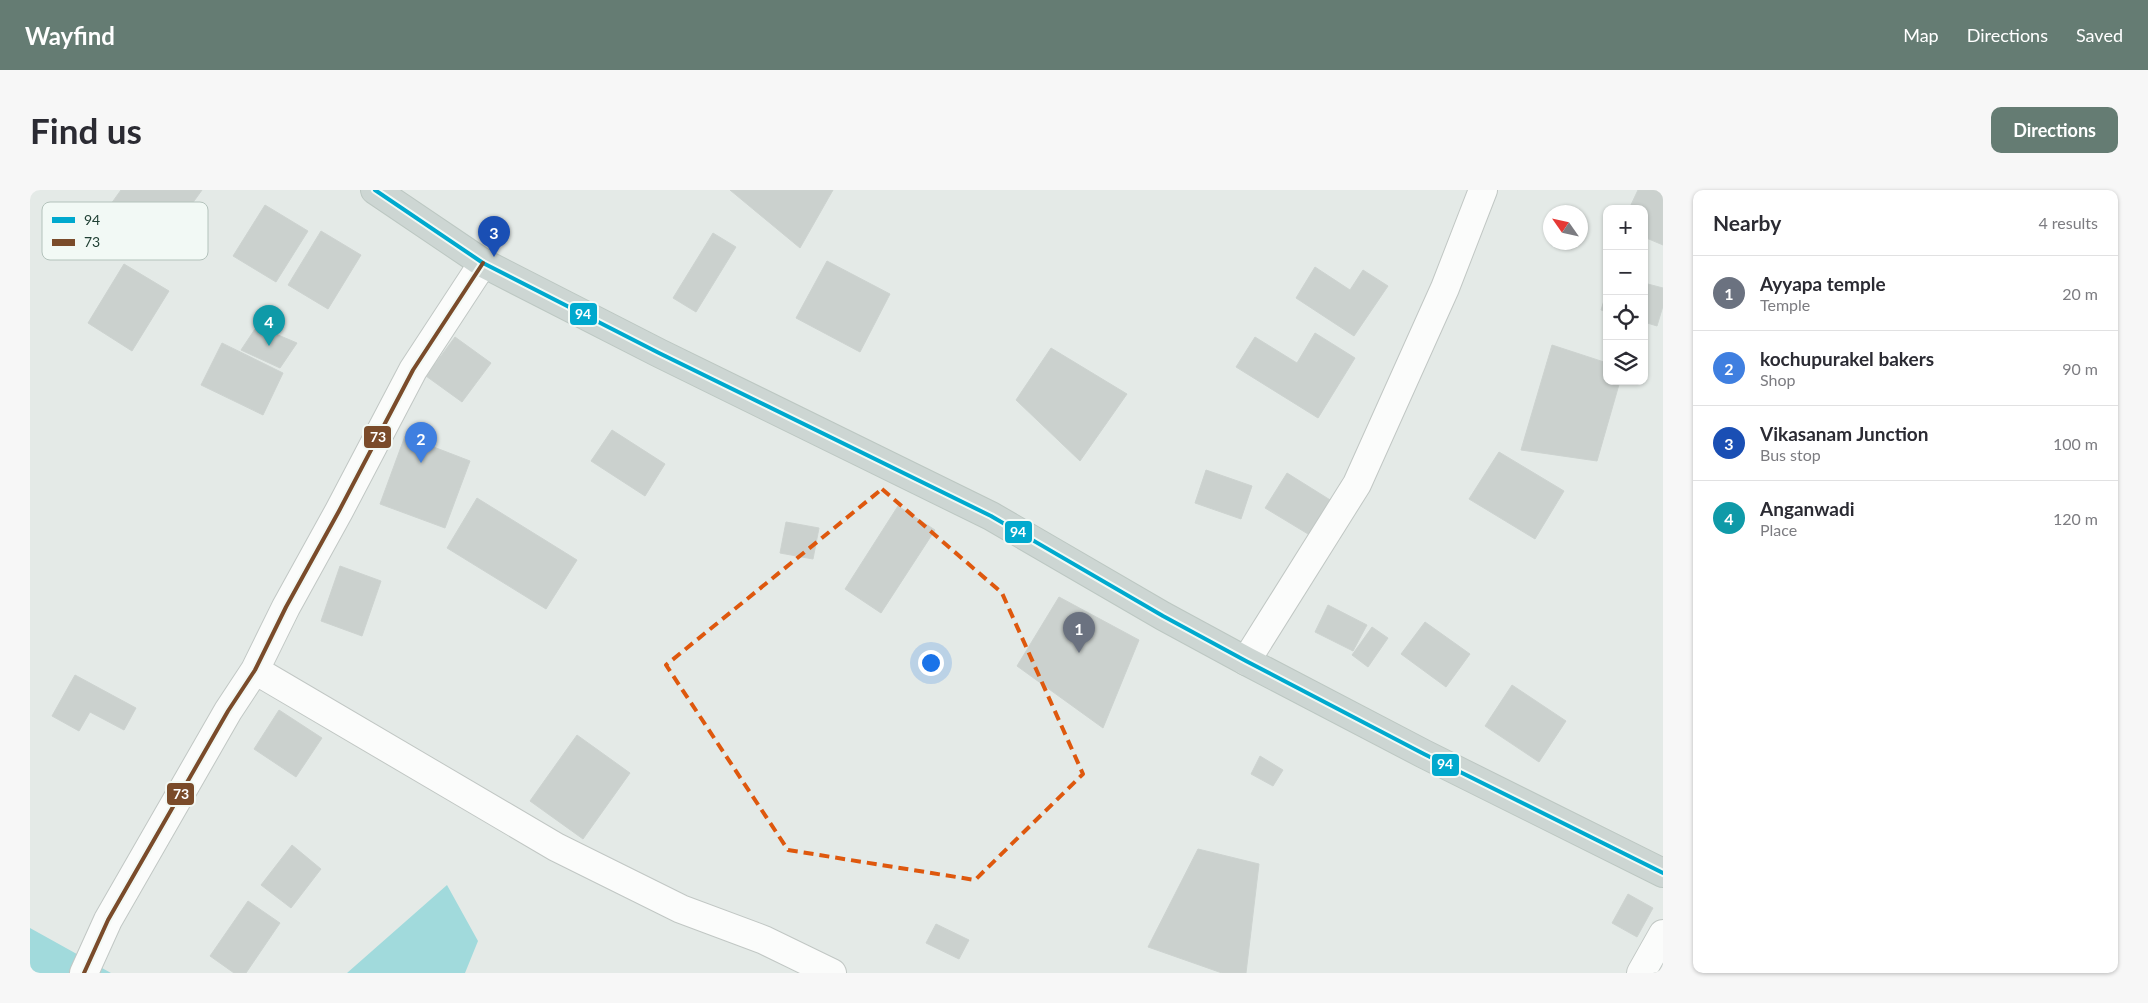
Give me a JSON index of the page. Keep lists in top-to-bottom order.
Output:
{
  "lines": ["transit line 94", "transit line 73"],
  "legend": ["94", "73"],
  "north": "top left",
  "page": {
    "header": "Wayfind",
    "nav": ["Map", "Directions", "Saved"],
    "buttons": "Directions",
    "title": "Find us",
    "heading": ["Nearby", "4 results"],
    "map_buttons": ["+", "−"],
    "pins": [
      "3",
      "4",
      "2",
      "1"
    ],
    "list": [
      {
        "mark": "1",
        "name": "Ayyapa temple",
        "note": "Temple",
        "value": "20 m"
      },
      {
        "mark": "2",
        "name": "kochupurakel bakers",
        "note": "Shop",
        "value": "90 m"
      },
      {
        "mark": "3",
        "name": "Vikasanam Junction",
        "note": "Bus stop",
        "value": "100 m"
      },
      {
        "mark": "4",
        "name": "Anganwadi",
        "note": "Place",
        "value": "120 m"
      }
    ]
  }
}
